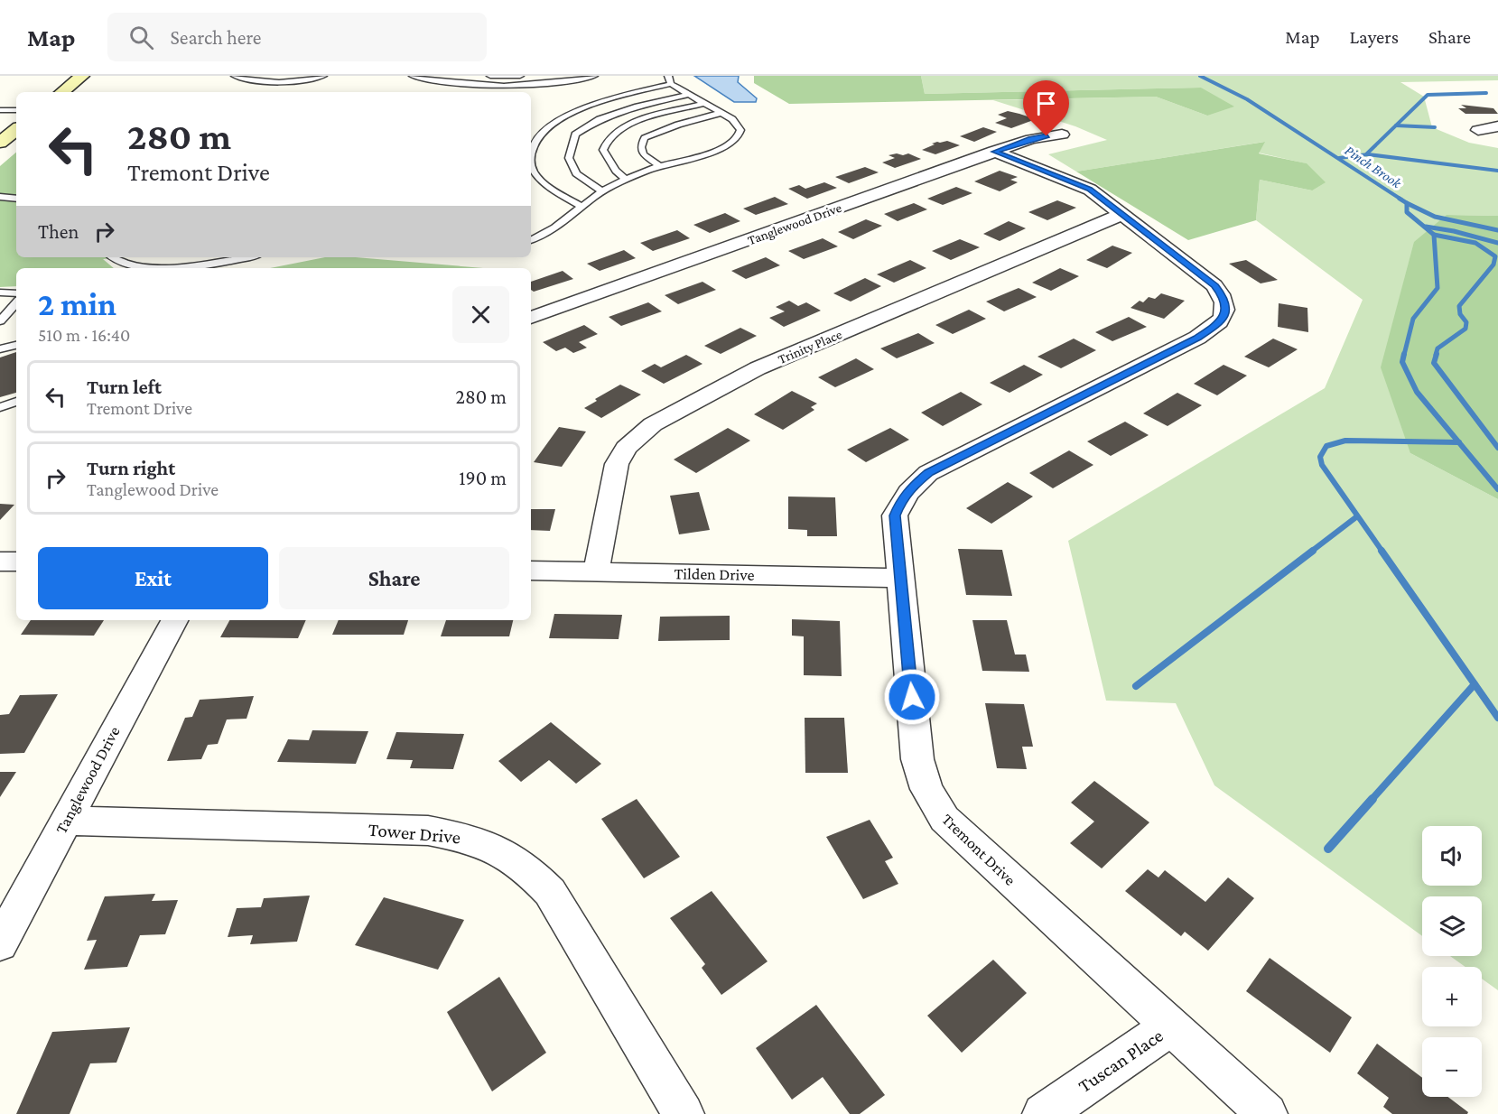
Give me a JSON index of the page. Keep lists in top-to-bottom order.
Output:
{
  "streets": {
    "street": [
      "Tanglewood Drive",
      "Trinity Place",
      "Tilden Drive",
      "Tower Drive",
      "Tremont Drive",
      "Tuscan Place"
    ]
  },
  "crossings": [
    ["Tanglewood Drive", "Tower Drive"],
    ["Tanglewood Drive", "Tremont Drive"],
    ["Trinity Place", "Tilden Drive"],
    ["Trinity Place", "Tremont Drive"],
    ["Tilden Drive", "Tremont Drive"],
    ["Tremont Drive", "Tuscan Place"]
  ],
  "water": ["Pinch Brook"],
  "page": {
    "header": "Map",
    "search": "Search here",
    "nav": ["Map", "Layers", "Share"],
    "turn": ["280 m", "Tremont Drive"],
    "then": "Then",
    "heading": ["2 min", "510 m · 16:40"],
    "list": [
      {
        "name": "Turn left",
        "note": "Tremont Drive",
        "value": "280 m"
      },
      {
        "name": "Turn right",
        "note": "Tanglewood Drive",
        "value": "190 m"
      }
    ],
    "buttons": ["Exit", "Share"],
    "map_buttons": ["+", "−"]
  }
}
